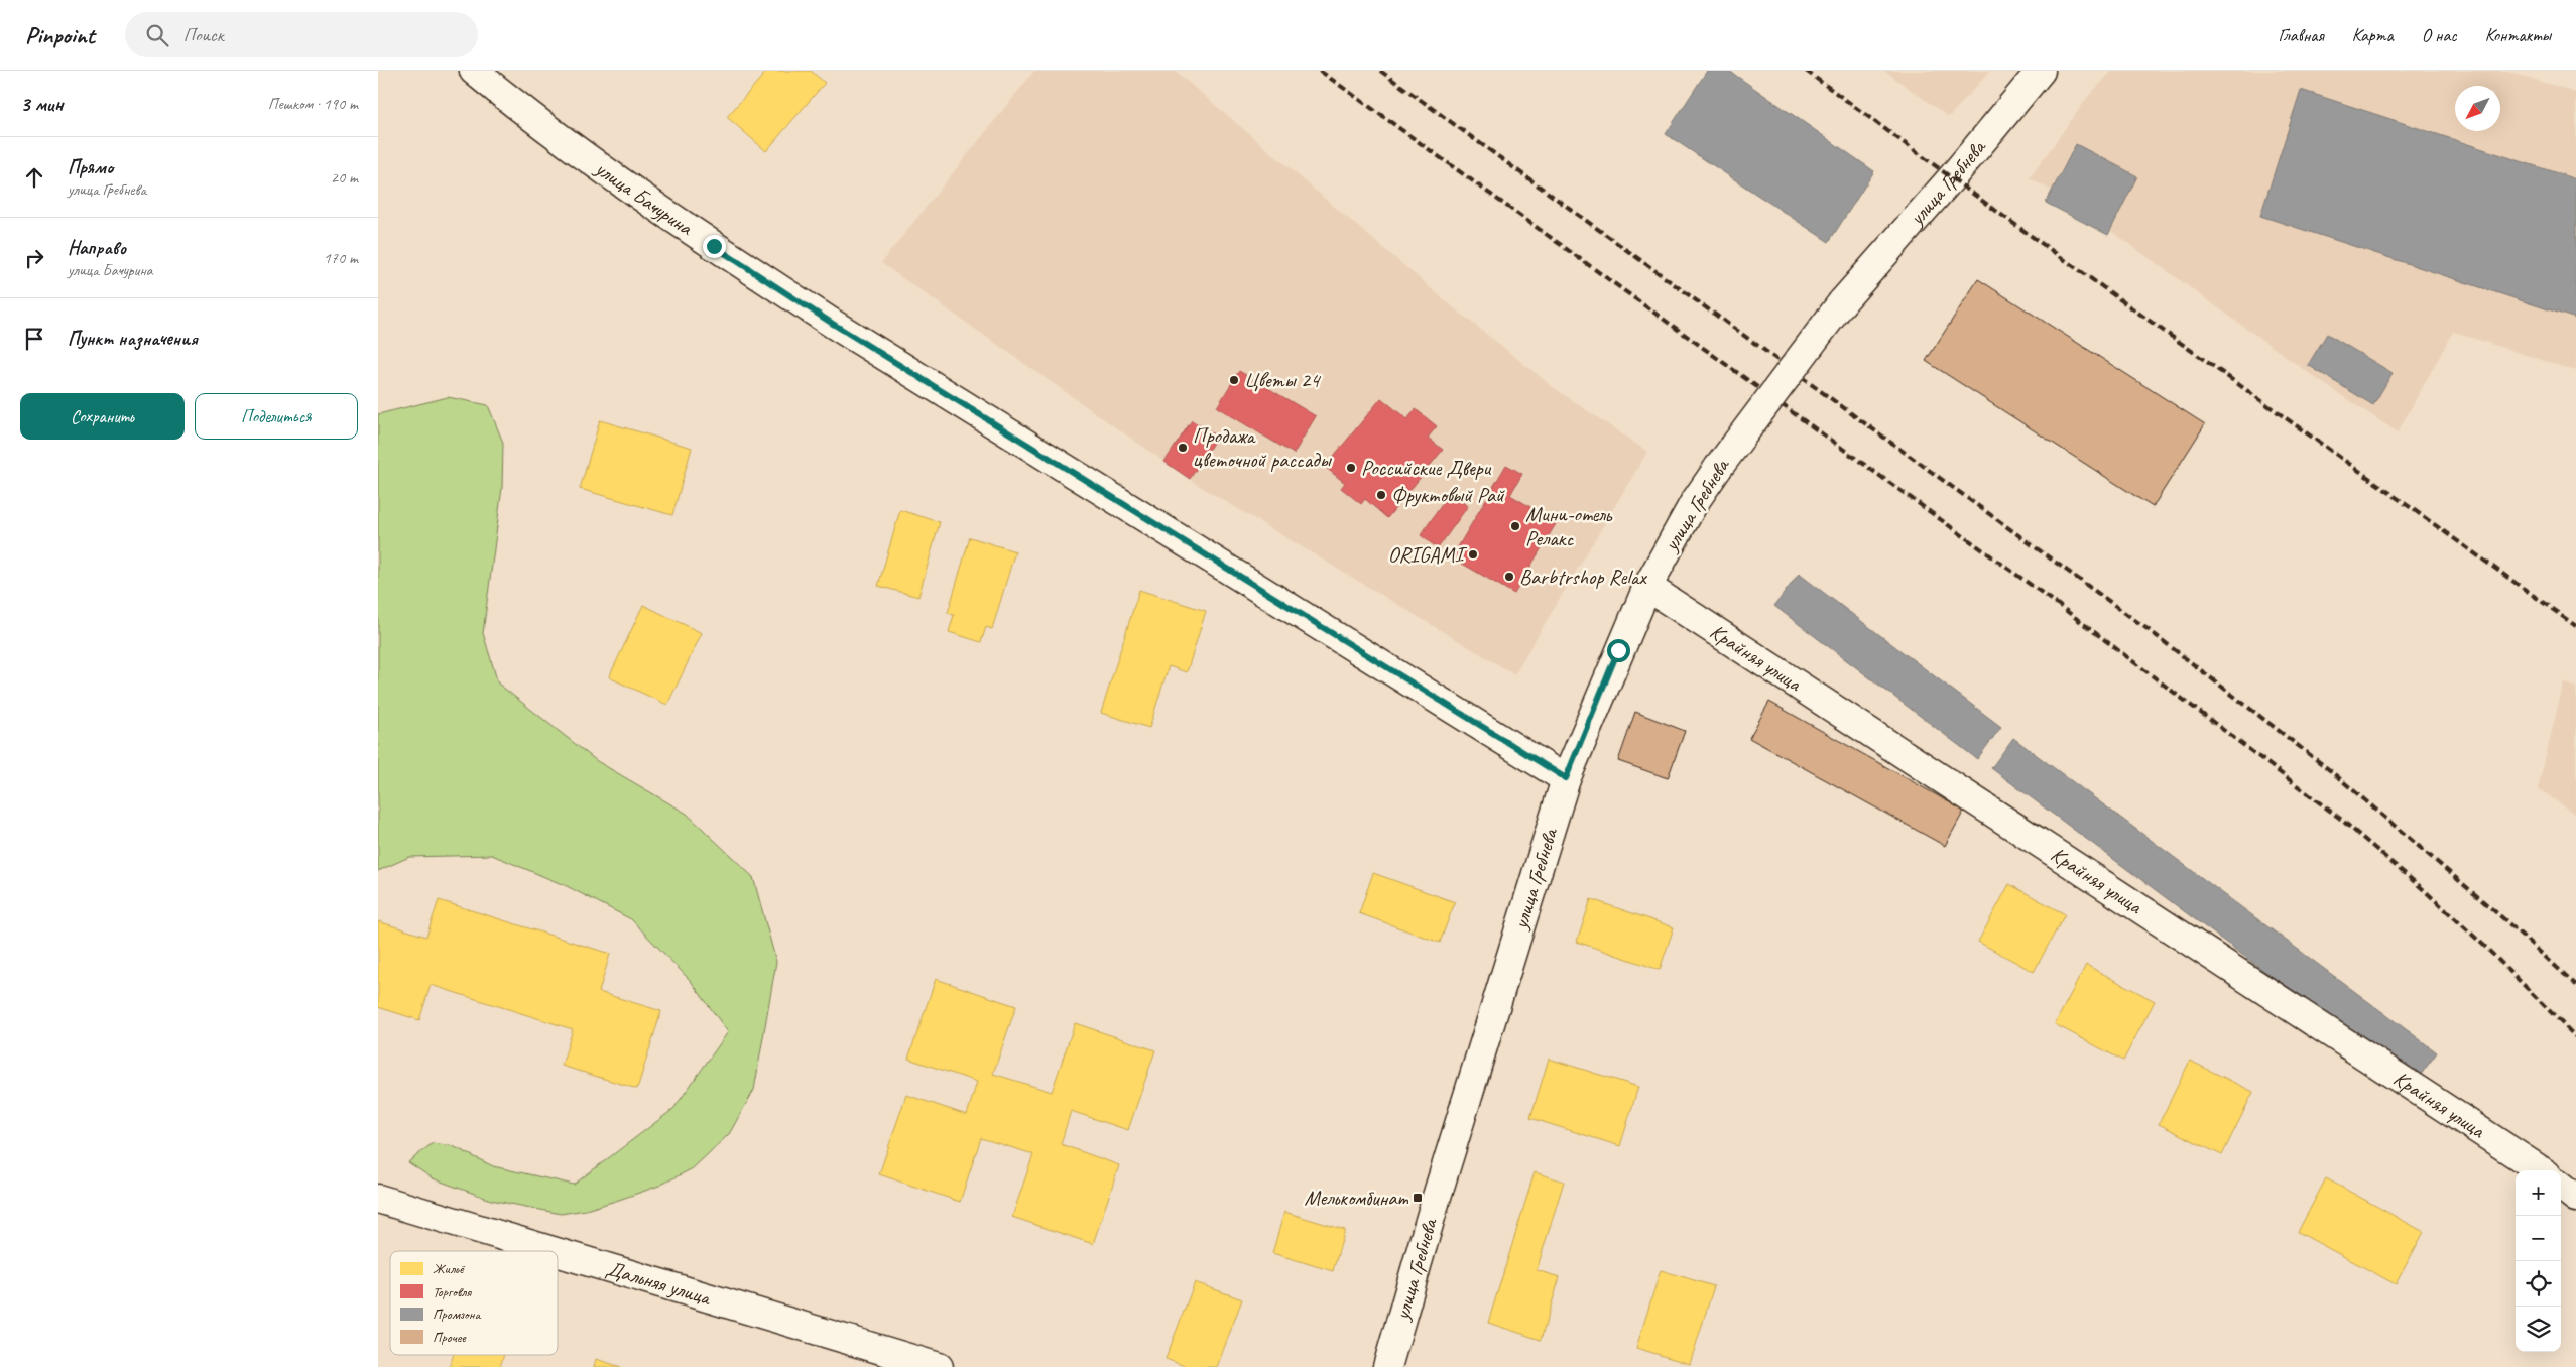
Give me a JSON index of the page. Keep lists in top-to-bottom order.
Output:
{
  "streets": {
    "street": [
      "улица Гребнева",
      "улица Бачурина",
      "Крайняя улица",
      "Дальняя улица"
    ]
  },
  "crossings": [
    ["улица Гребнева", "улица Бачурина"],
    ["улица Гребнева", "Крайняя улица"]
  ],
  "places": {
    "other": [
      "Цветы 24",
      "Продажа цветочной рассады",
      "Российские Двери",
      "Фруктовый Рай",
      "Мини-отель Релакс",
      "ORIGAMI",
      "Barbtrshop Relax"
    ],
    "transit": ["Мелькомбинат"]
  },
  "legend": [
    "Жильё",
    "Торговля",
    "Промзона",
    "Прочее"
  ],
  "north": "bottom left",
  "page": {
    "header": "Pinpoint",
    "search": "Поиск",
    "nav": [
      "Главная",
      "Карта",
      "О нас",
      "Контакты"
    ],
    "heading": ["3 мин", "Пешком · 190 m"],
    "list": [
      ["Прямо", "улица Гребнева", "20 m"],
      ["Направо", "улица Бачурина", "170 m"],
      "Пункт назначения"
    ],
    "buttons": ["Сохранить", "Поделиться"],
    "map_buttons": ["+", "−"]
  }
}
